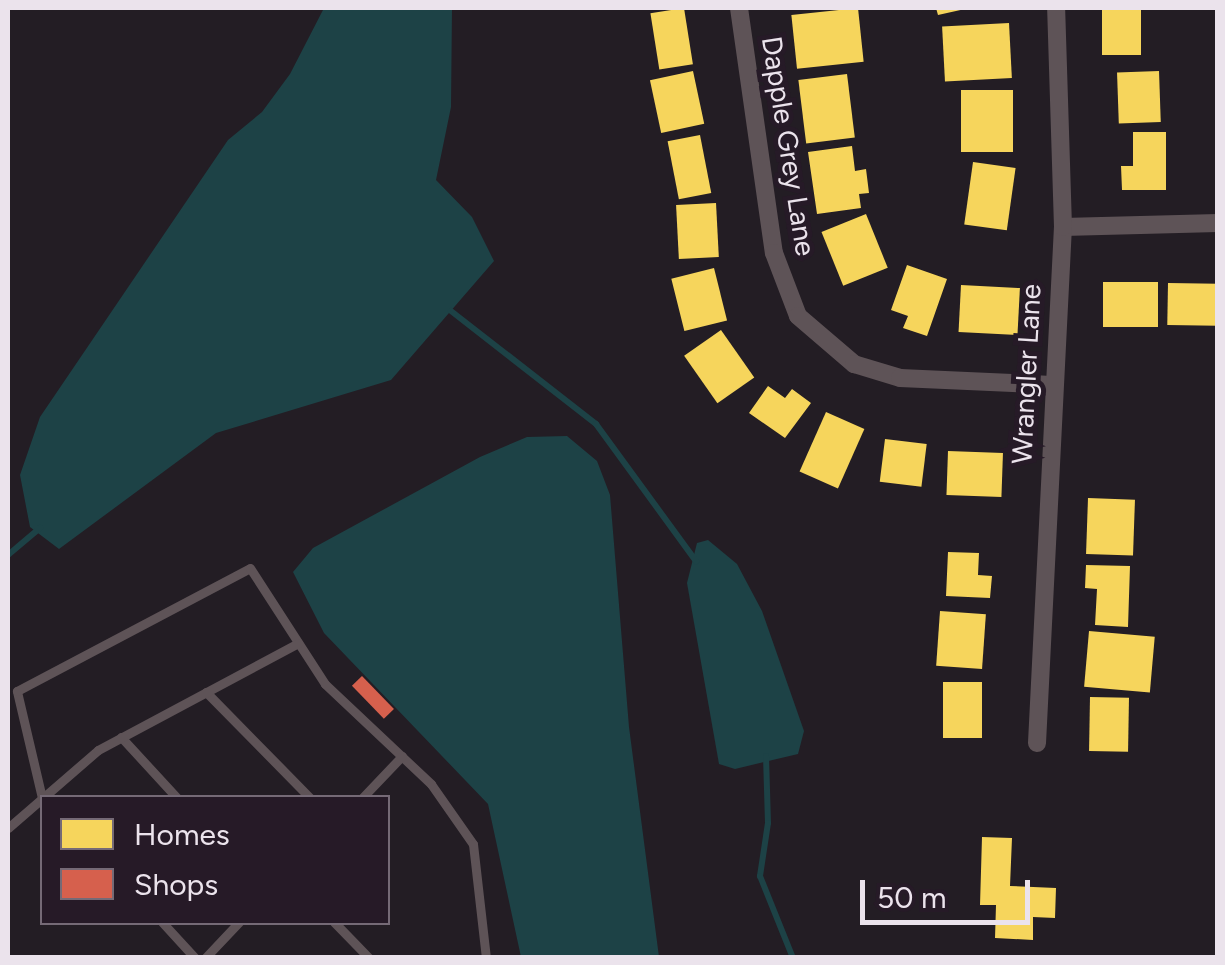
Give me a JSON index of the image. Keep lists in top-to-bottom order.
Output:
{
  "streets": {
    "street": ["Dapple Grey Lane", "Wrangler Lane"]
  },
  "crossings": [
    ["Dapple Grey Lane", "Wrangler Lane"]
  ],
  "legend": ["Homes", "Shops"],
  "scale_bar": "50 m"
}
